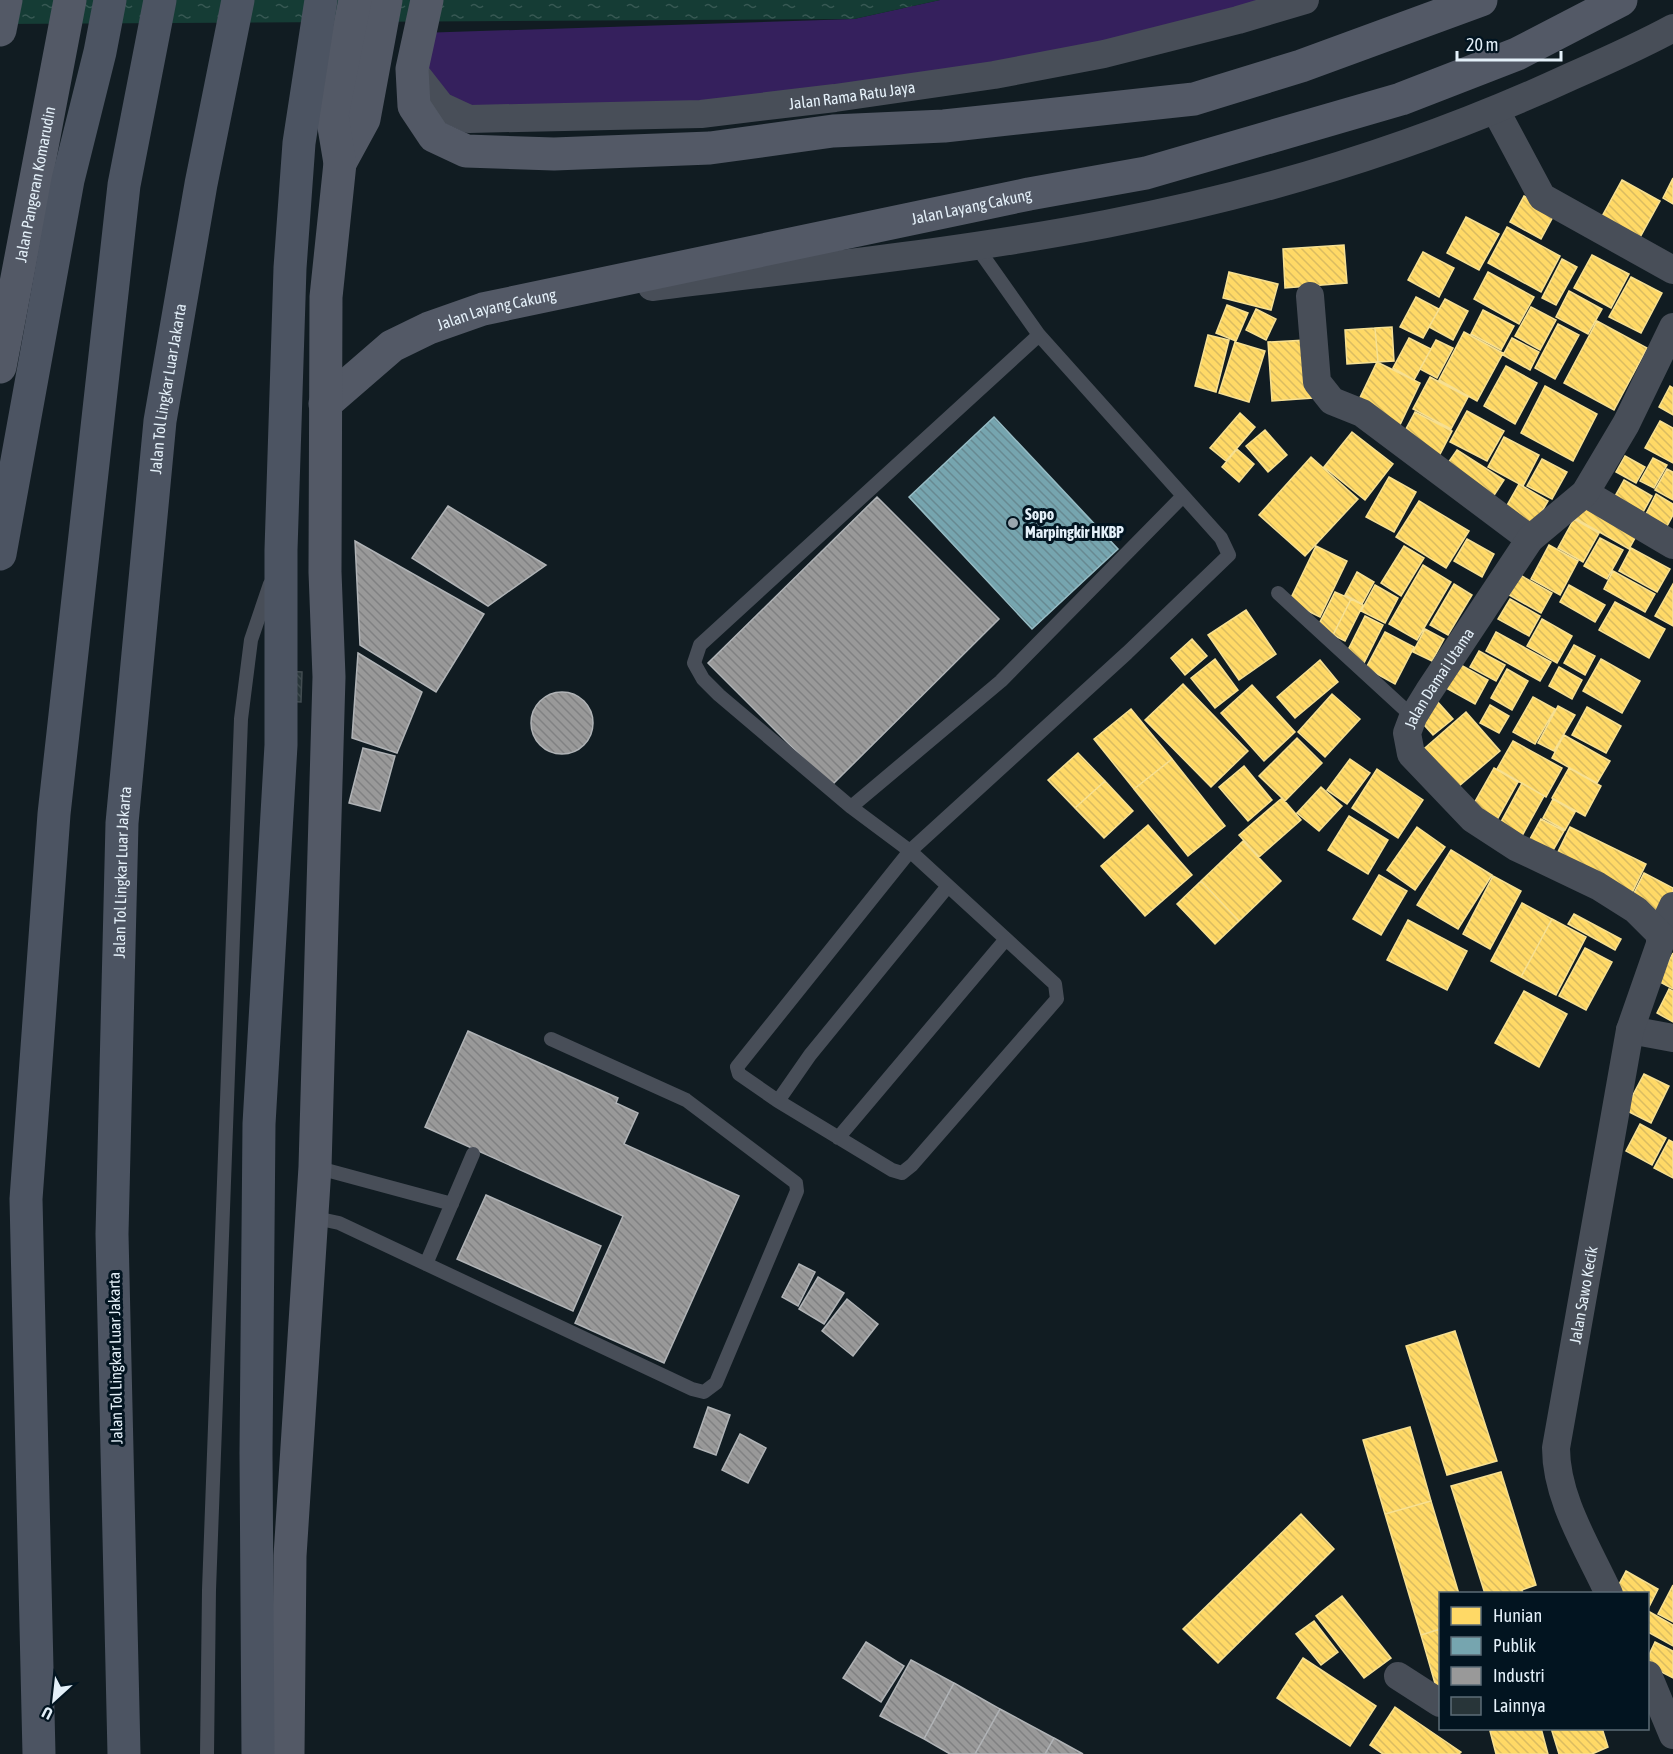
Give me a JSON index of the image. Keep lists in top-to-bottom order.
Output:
{
  "streets": {
    "highway": ["Jalan Tol Lingkar Luar Jakarta"],
    "street": [
      "Jalan Rama Ratu Jaya",
      "Jalan Pangeran Komarudin",
      "Jalan Layang Cakung",
      "Jalan Damai Utama",
      "Jalan Sawo Kecik"
    ]
  },
  "places": ["Sopo Marpingkir HKBP"],
  "legend": [
    "Hunian",
    "Publik",
    "Industri",
    "Lainnya"
  ],
  "scale_bar": "20 m",
  "north": "bottom left"
}
